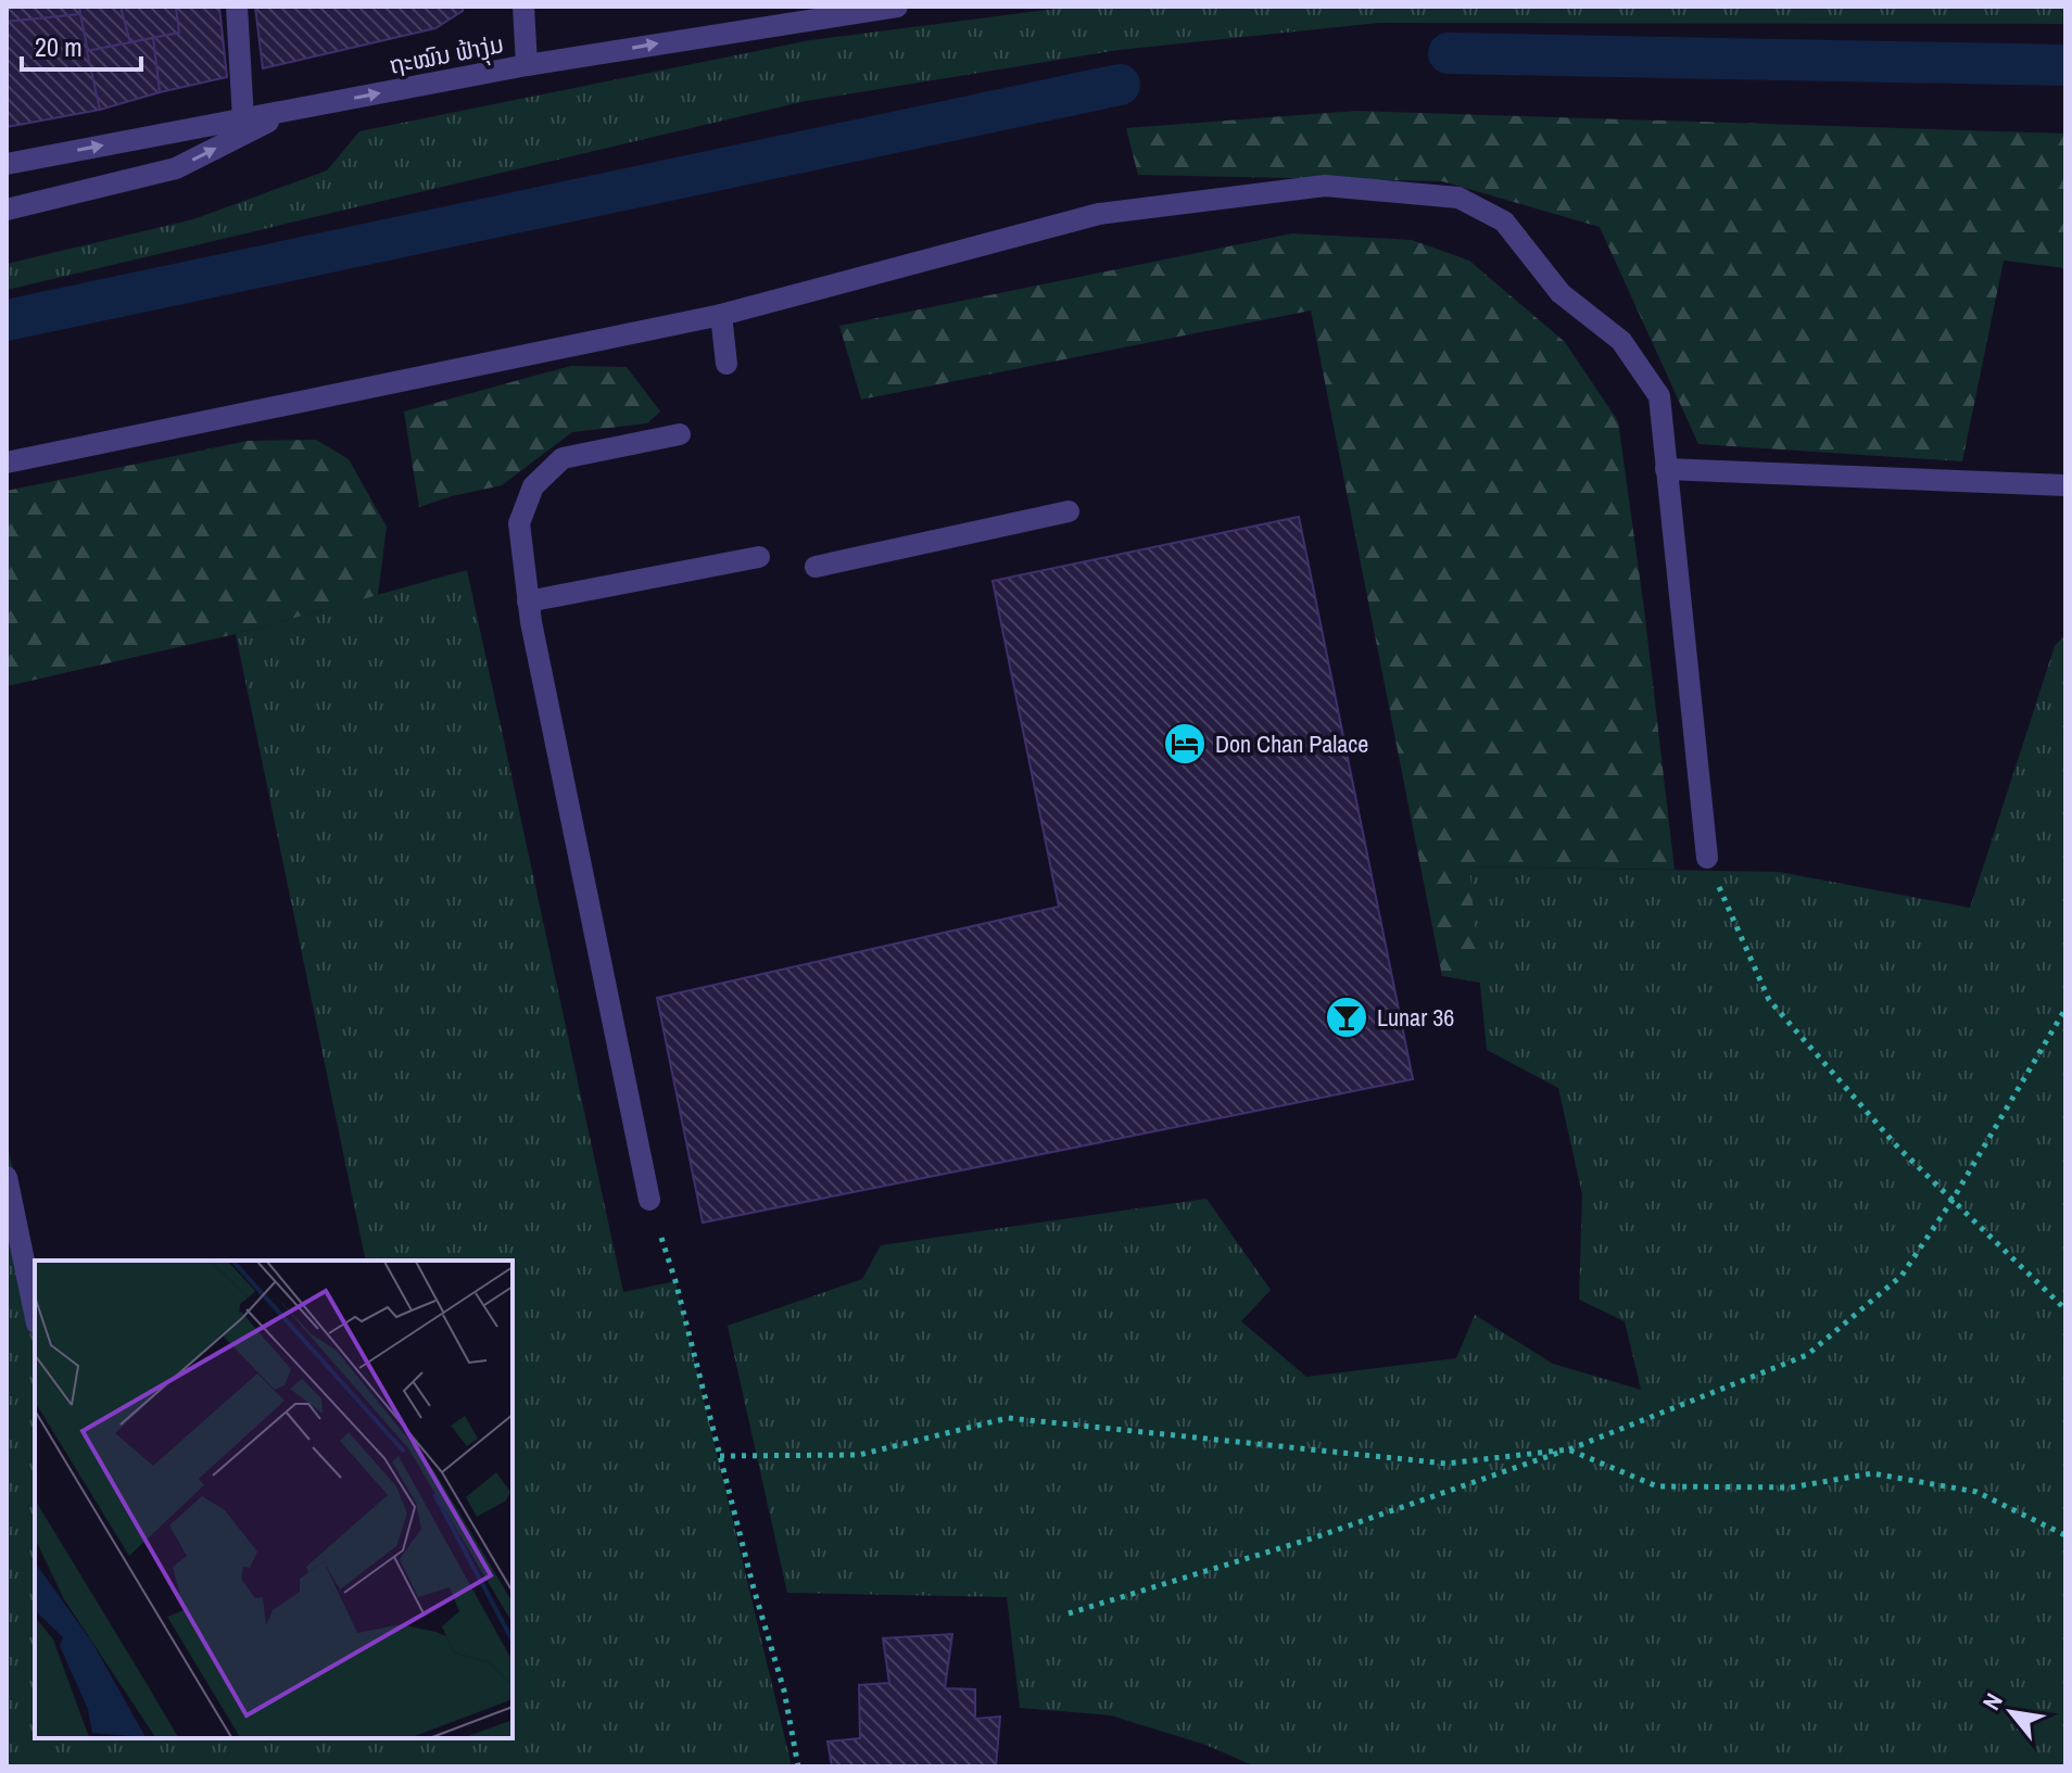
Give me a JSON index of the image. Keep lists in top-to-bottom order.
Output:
{
  "streets": {
    "street": ["ຖະໝົນ ຟ້າງຸ່ມ"]
  },
  "one_way": ["ຖະໝົນ ຟ້າງຸ່ມ"],
  "places": {
    "hotel": ["Don Chan Palace"],
    "bar": ["Lunar 36"]
  },
  "scale_bar": "20 m",
  "north": "top left"
}
